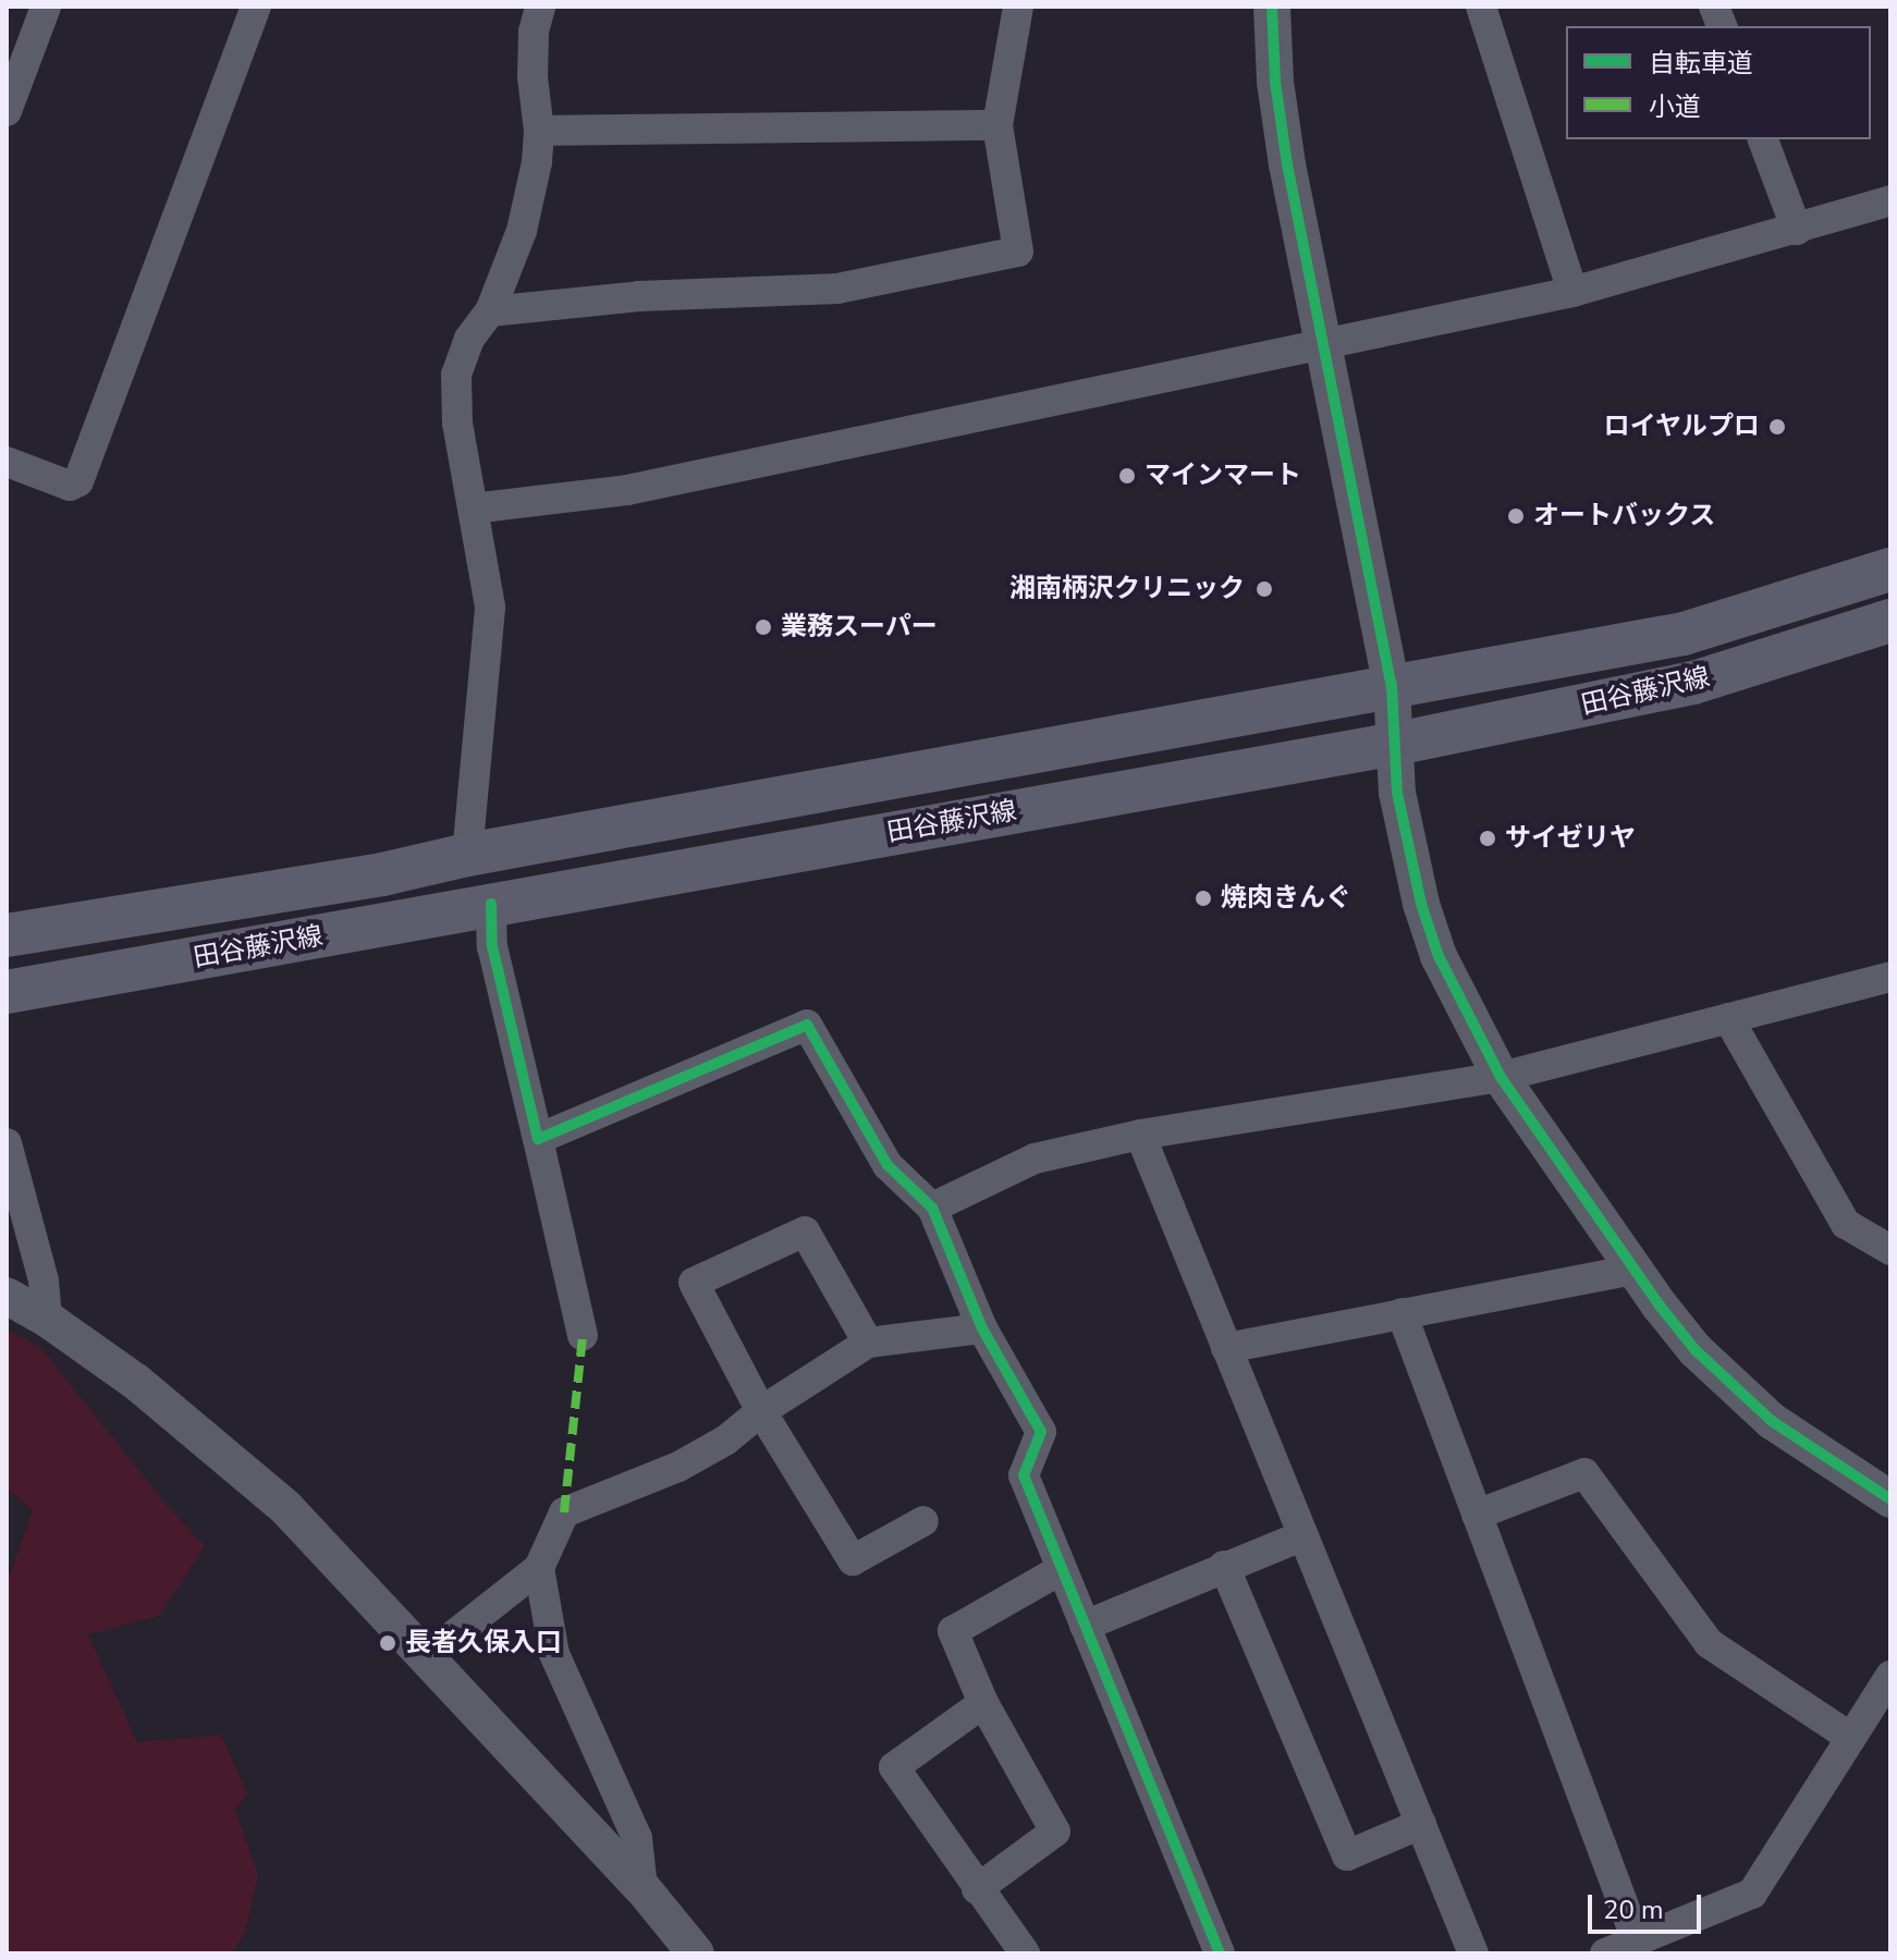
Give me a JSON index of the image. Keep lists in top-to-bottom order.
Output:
{
  "streets": {
    "main road": ["田谷藤沢線"]
  },
  "places": [
    "ロイヤルプロ",
    "マインマート",
    "オートバックス",
    "湘南柄沢クリニック",
    "業務スーパー",
    "サイゼリヤ",
    "焼肉きんぐ",
    "長者久保入口"
  ],
  "legend": ["自転車道", "小道"],
  "scale_bar": "20 m"
}
